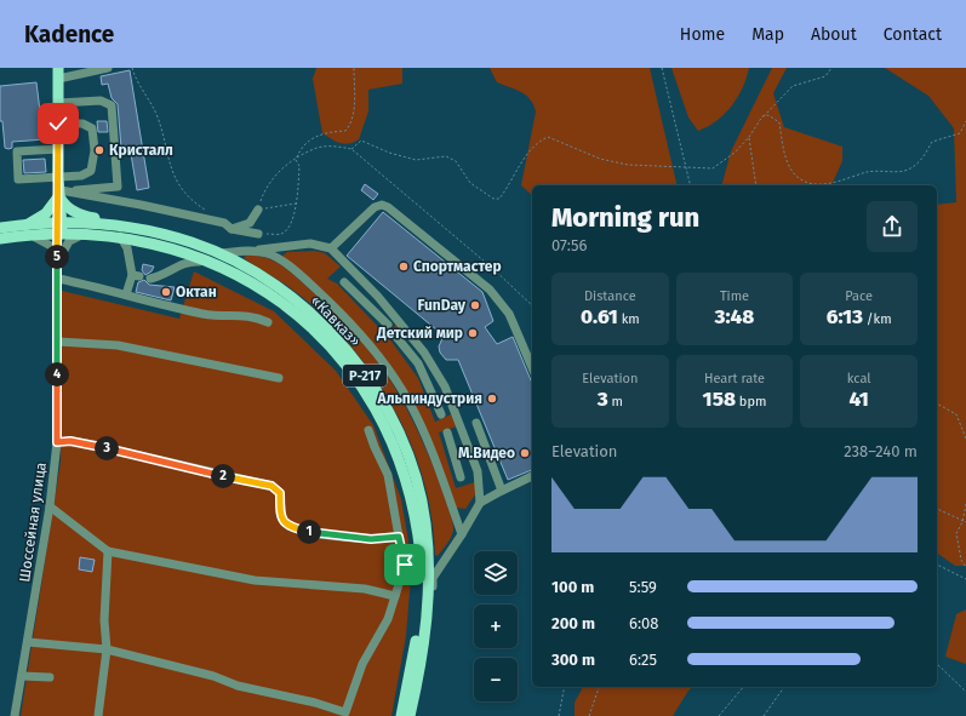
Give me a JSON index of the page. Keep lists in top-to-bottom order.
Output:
{
  "streets": {
    "main road": ["«Кавказ»", "Р-217"],
    "street": ["Шоссейная улица"]
  },
  "crossings": [
    ["«Кавказ»", "Шоссейная улица"]
  ],
  "places": [
    "Кристалл",
    "Спортмастер",
    "Октан",
    "FunDay",
    "Детский мир",
    "Альпиндустрия",
    "М.Видео"
  ],
  "page": {
    "header": "Kadence",
    "nav": [
      "Home",
      "Map",
      "About",
      "Contact"
    ],
    "heading": ["Morning run", "07:56"],
    "pins": [
      "5",
      "4",
      "3",
      "2",
      "1"
    ],
    "stats": [
      ["Distance", "0.61 km"],
      ["Time", "3:48"],
      ["Pace", "6:13 /km"],
      ["Elevation", "3 m"],
      ["Heart rate", "158 bpm"],
      ["kcal", "41"]
    ],
    "chart": ["Elevation", "238–240 m"],
    "map_buttons": ["+", "−"],
    "list": [
      {
        "name": "100 m",
        "note": "5:59"
      },
      {
        "name": "200 m",
        "note": "6:08"
      },
      {
        "name": "300 m",
        "note": "6:25"
      }
    ]
  }
}
